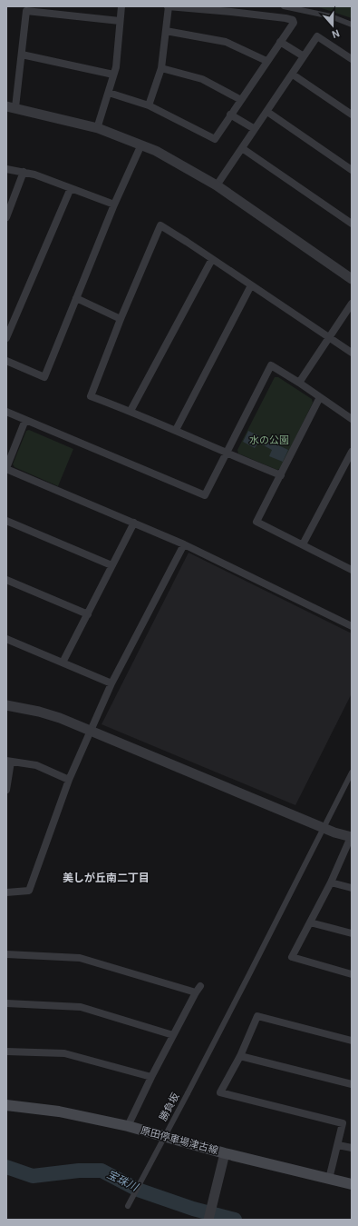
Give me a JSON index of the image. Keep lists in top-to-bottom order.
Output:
{
  "streets": {
    "main road": ["原田停車場津古線"],
    "street": ["勝負坂"]
  },
  "districts": ["美しが丘南二丁目"],
  "water": ["宝珠川"],
  "parks": ["水の公園"],
  "north": "bottom"
}
